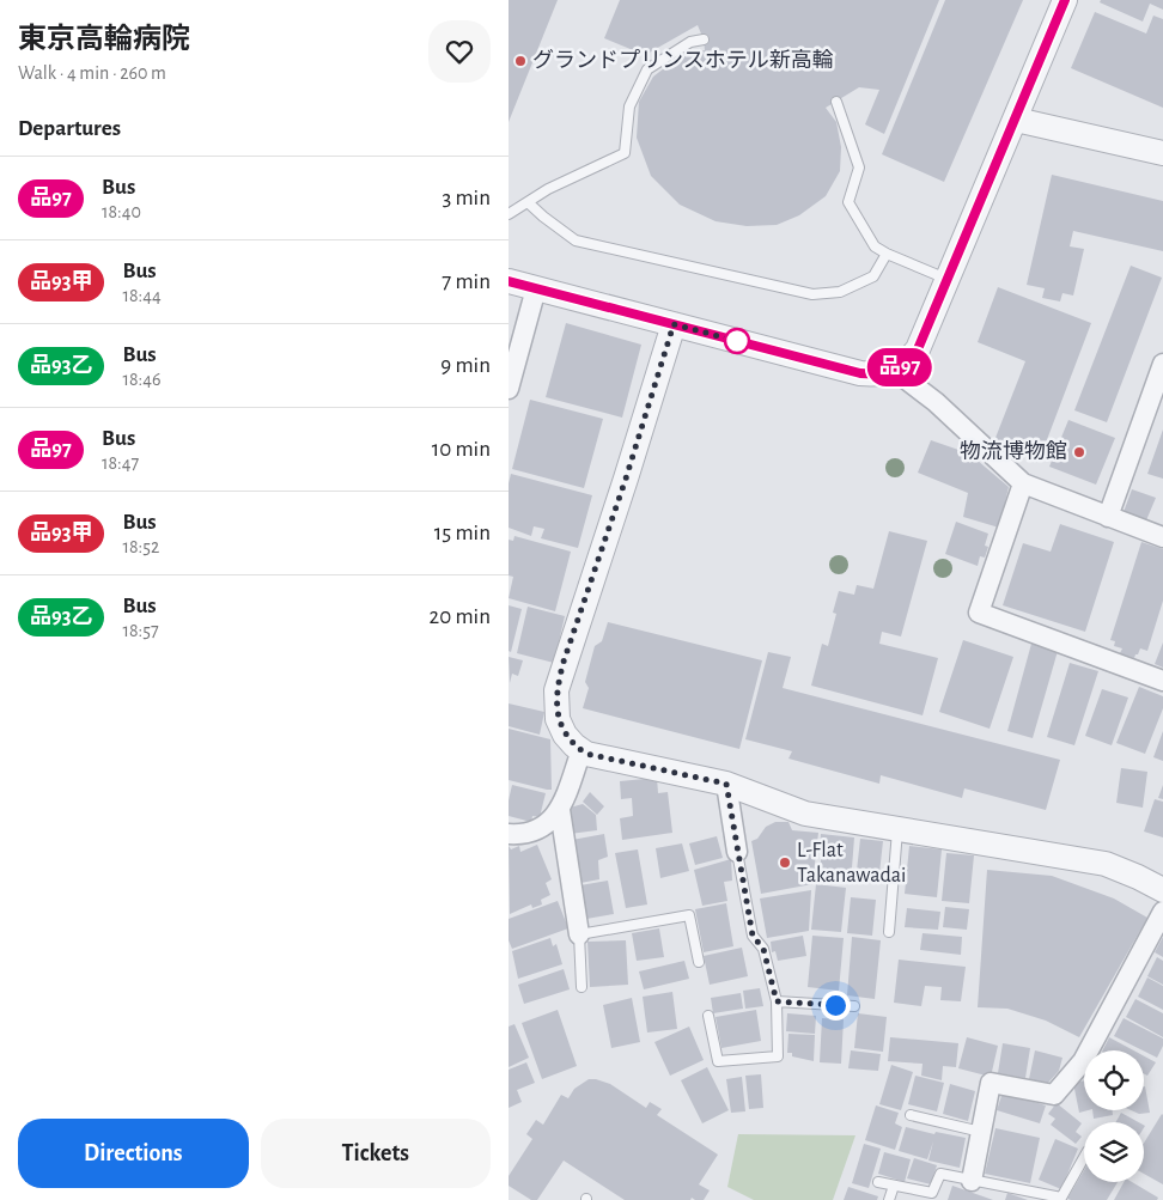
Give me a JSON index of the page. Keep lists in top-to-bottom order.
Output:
{
  "places": ["グランドプリンスホテル新高輪", "物流博物館", "L-Flat Takanawadai"],
  "lines": ["bus line 品97"],
  "page": {
    "heading": [
      ["東京高輪病院", "Walk · 4 min · 260 m"],
      "Departures"
    ],
    "on_map": "品97",
    "list": [
      {
        "mark": "品97",
        "name": "Bus",
        "note": "18:40",
        "value": "3 min"
      },
      {
        "mark": "品93甲",
        "name": "Bus",
        "note": "18:44",
        "value": "7 min"
      },
      {
        "mark": "品93乙",
        "name": "Bus",
        "note": "18:46",
        "value": "9 min"
      },
      {
        "mark": "品97",
        "name": "Bus",
        "note": "18:47",
        "value": "10 min"
      },
      {
        "mark": "品93甲",
        "name": "Bus",
        "note": "18:52",
        "value": "15 min"
      },
      {
        "mark": "品93乙",
        "name": "Bus",
        "note": "18:57",
        "value": "20 min"
      }
    ],
    "buttons": ["Directions", "Tickets"]
  }
}
